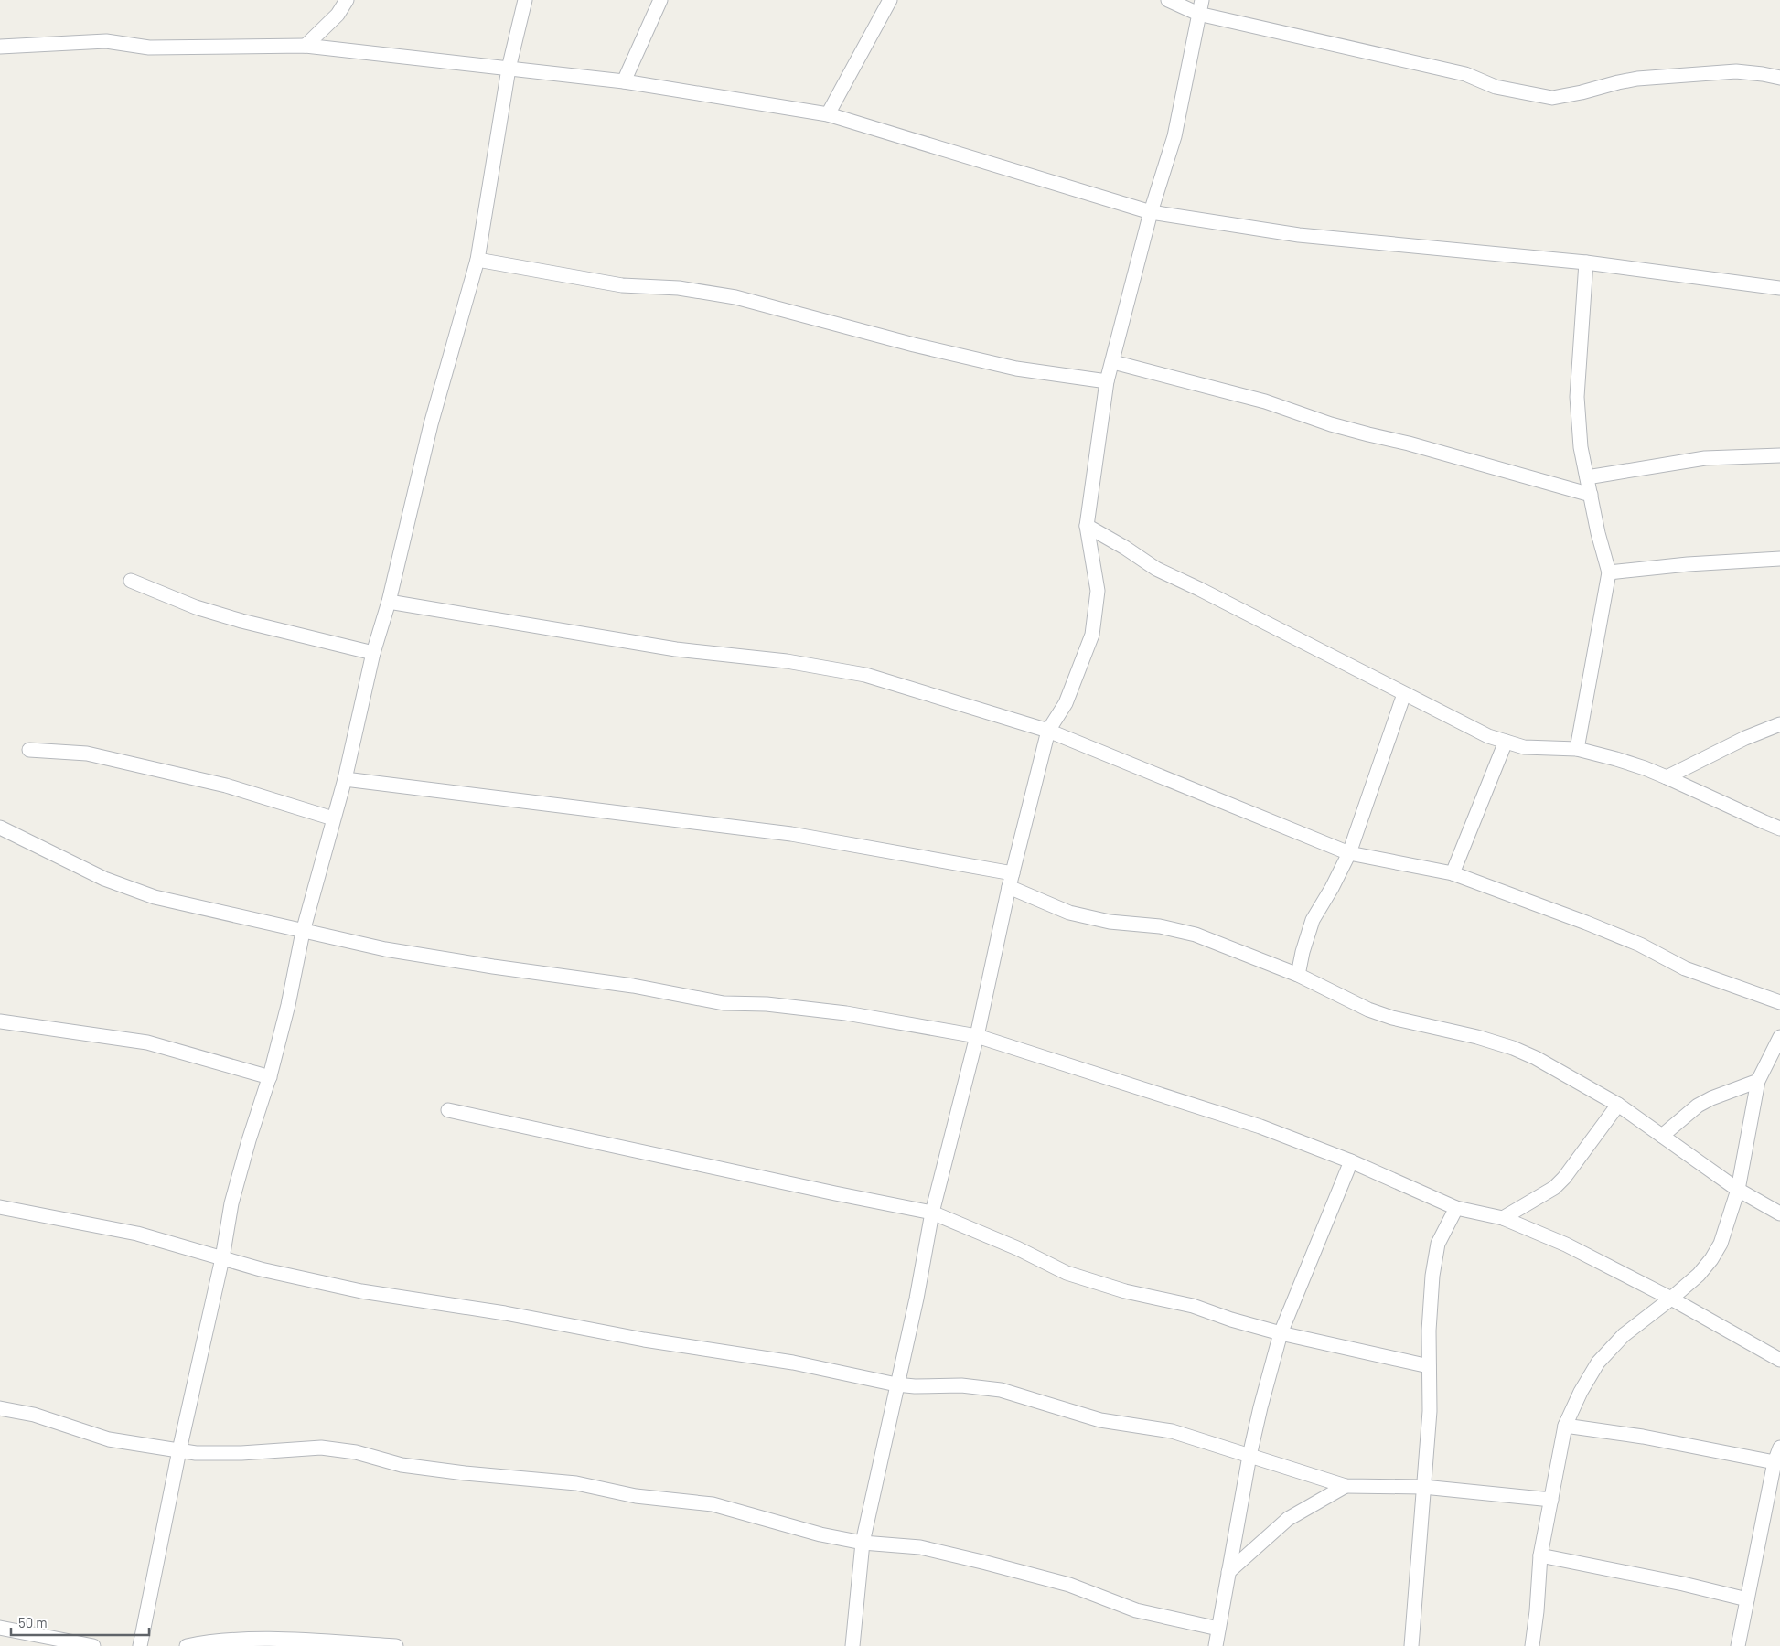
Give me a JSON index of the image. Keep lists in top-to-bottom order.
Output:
{
  "scale_bar": "50 m"
}
